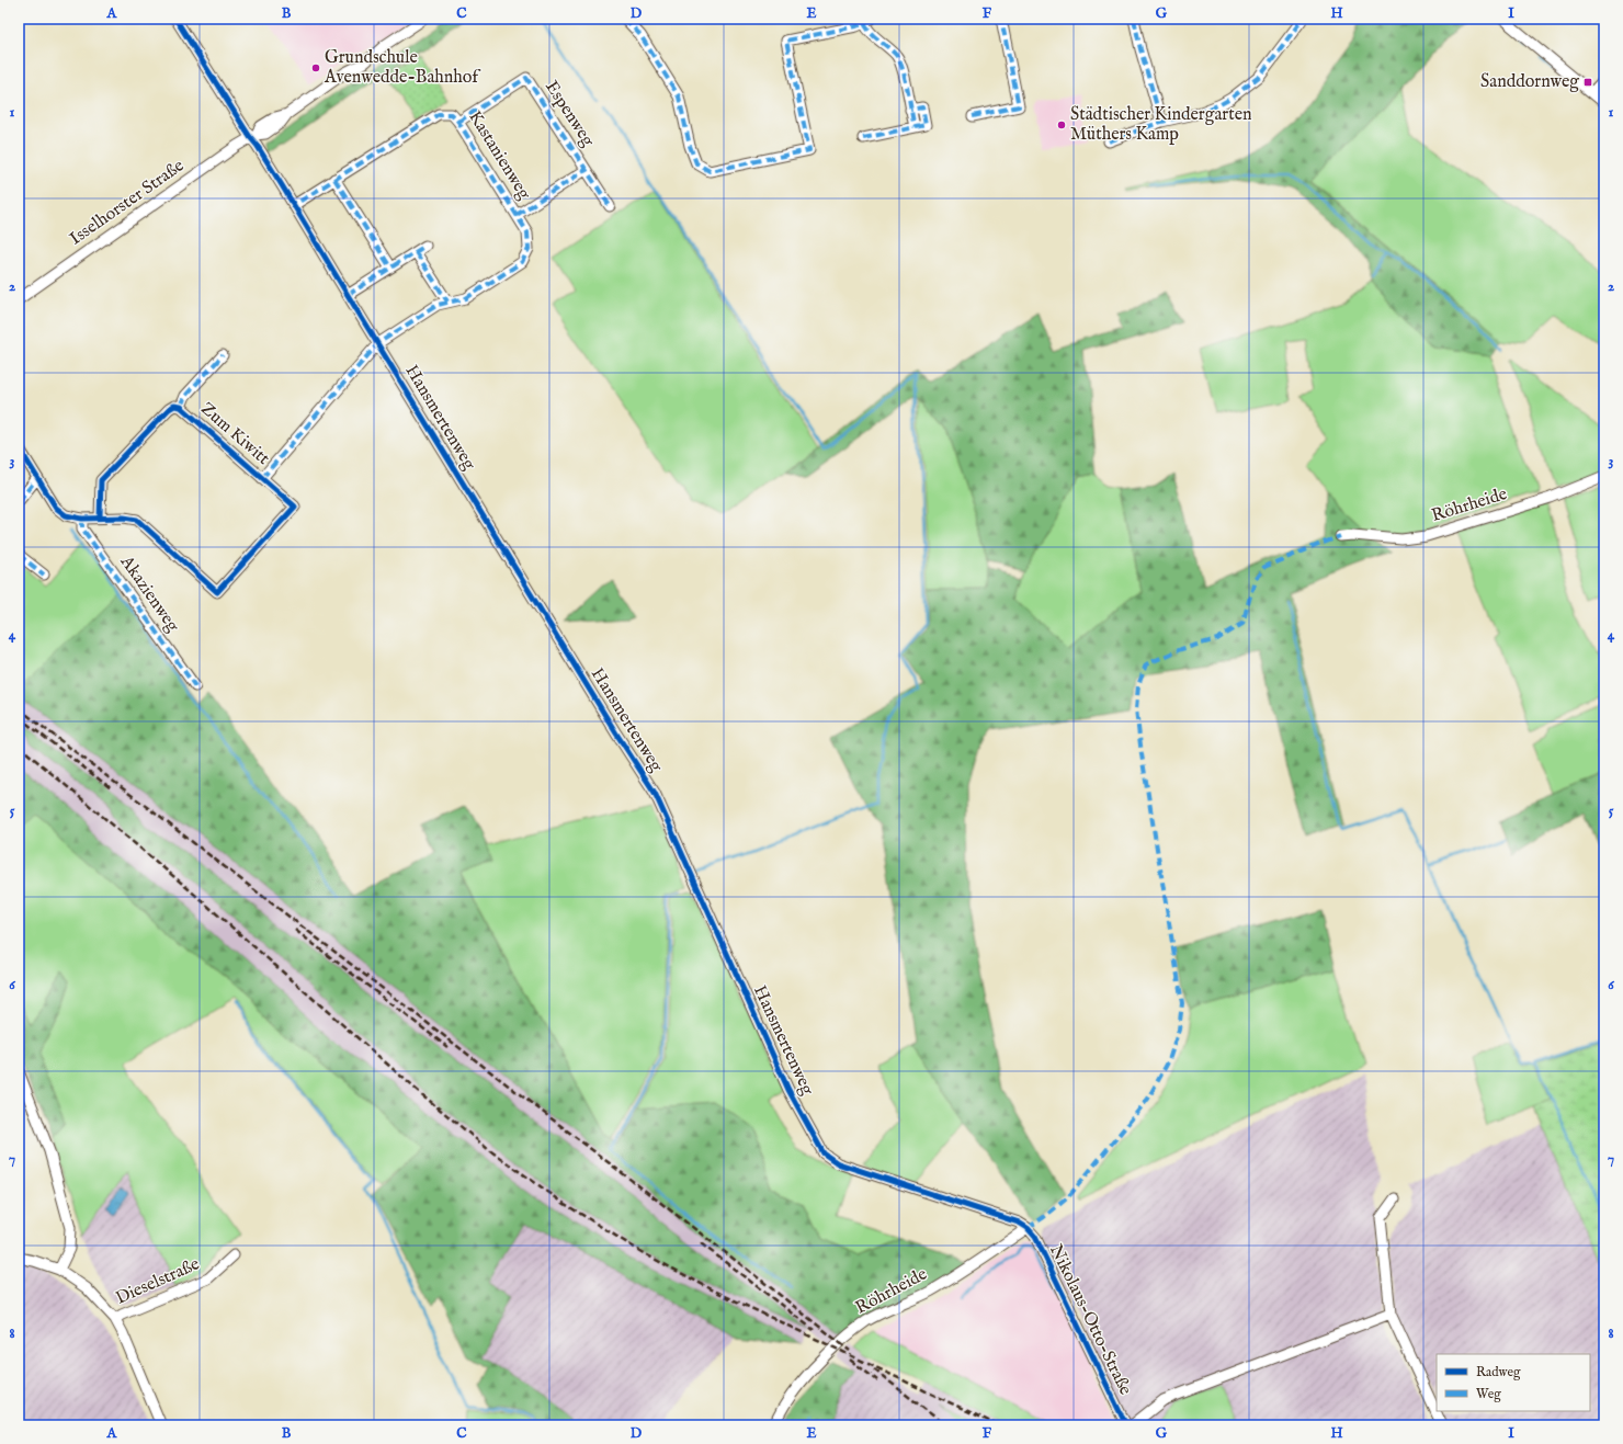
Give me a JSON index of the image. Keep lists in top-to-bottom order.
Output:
{
  "streets": {
    "street": [
      "Espenweg",
      "Kastanienweg",
      "Isselhorster Straße",
      "Hansmertenweg",
      "Zum Kiwitt",
      "Röhrheide",
      "Akazienweg",
      "Dieselstraße",
      "Nikolaus-Otto-Straße"
    ]
  },
  "crossings": [
    ["Espenweg", "Kastanienweg"],
    ["Kastanienweg", "Hansmertenweg"],
    ["Kastanienweg", "Zum Kiwitt"],
    ["Isselhorster Straße", "Hansmertenweg"],
    ["Hansmertenweg", "Zum Kiwitt"],
    ["Hansmertenweg", "Röhrheide"],
    ["Hansmertenweg", "Nikolaus-Otto-Straße"],
    ["Röhrheide", "Nikolaus-Otto-Straße"]
  ],
  "places": {
    "other": ["Grundschule Avenwedde-Bahnhof", "Städtischer Kindergarten Müthers Kamp"],
    "transit": ["Sanddornweg"]
  },
  "legend": ["Radweg", "Weg"],
  "grid": {
    "columns": [
      "A",
      "B",
      "C",
      "D",
      "E",
      "F",
      "G",
      "H",
      "I"
    ],
    "rows": [
      "1",
      "2",
      "3",
      "4",
      "5",
      "6",
      "7",
      "8"
    ]
  }
}
